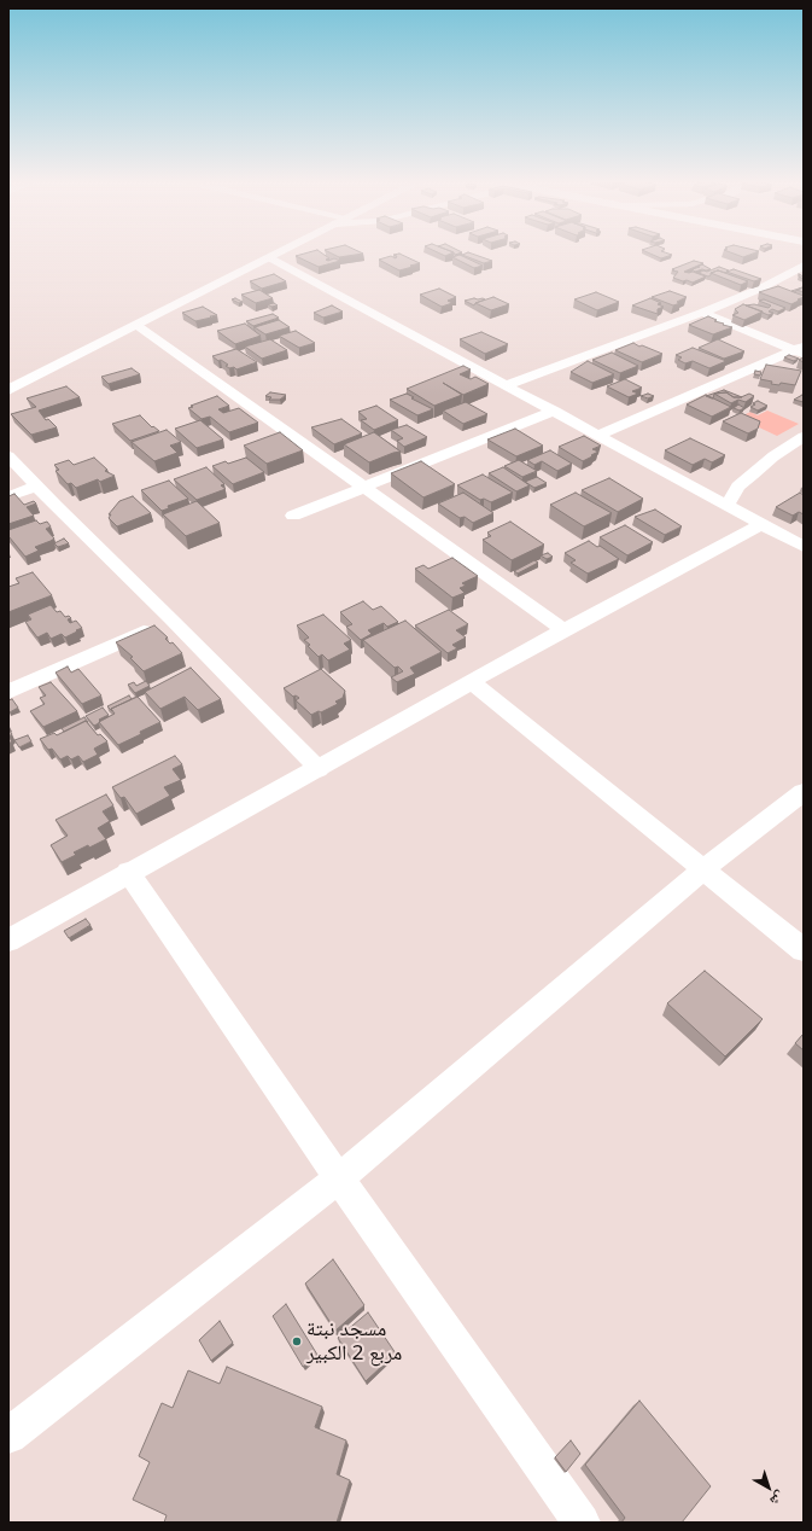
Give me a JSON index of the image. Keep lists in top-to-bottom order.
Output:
{
  "places": ["مسجد نبتة مربع 2 الكبير"],
  "north": "bottom right"
}
